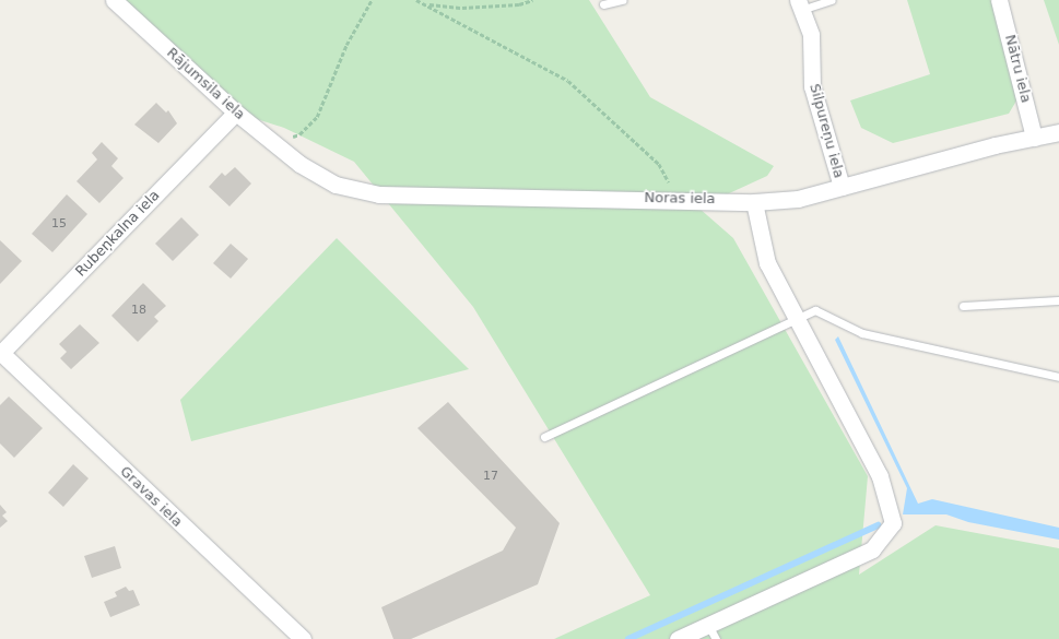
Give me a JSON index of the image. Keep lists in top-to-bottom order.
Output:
{
  "streets": {
    "street": [
      "Nātru iela",
      "Rājumsila iela",
      "Silpureņu iela",
      "Noras iela",
      "Rubeņkalna iela",
      "Gravas iela"
    ]
  },
  "crossings": [
    ["Nātru iela", "Noras iela"],
    ["Rājumsila iela", "Noras iela"],
    ["Rājumsila iela", "Rubeņkalna iela"],
    ["Silpureņu iela", "Noras iela"],
    ["Rubeņkalna iela", "Gravas iela"]
  ],
  "house_numbers": ["15", "18", "17"]
}
